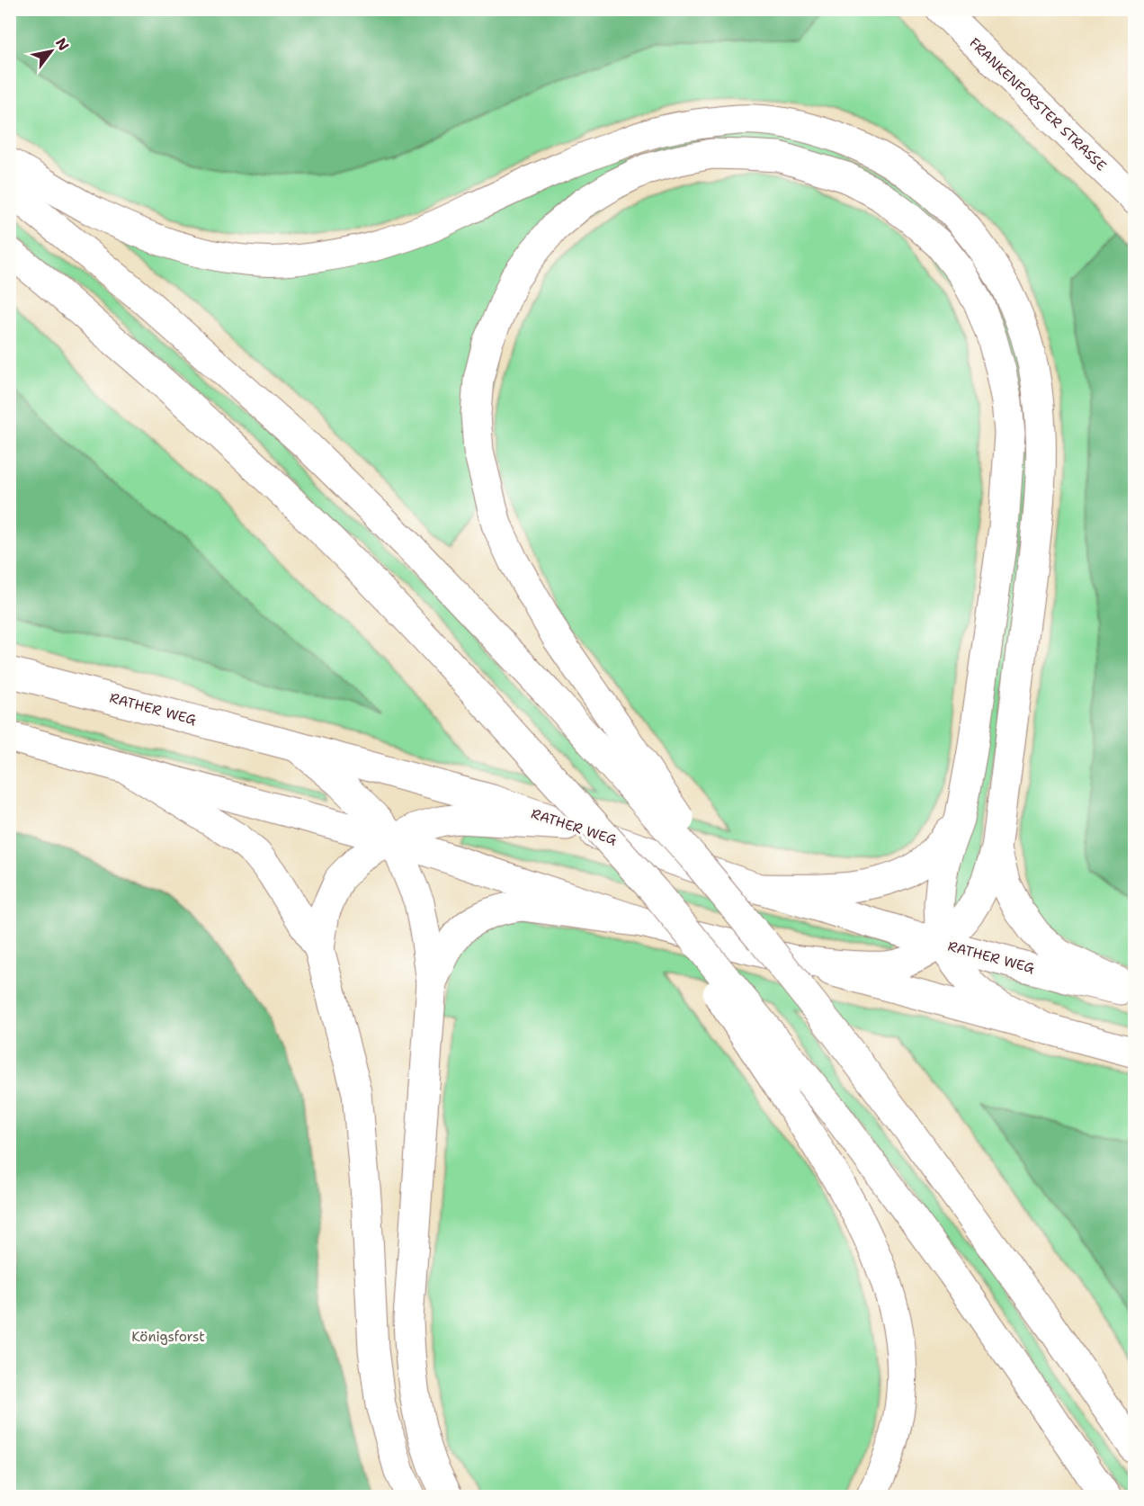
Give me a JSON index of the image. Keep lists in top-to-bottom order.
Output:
{
  "streets": {
    "main road": ["FRANKENFORSTER STRASSE", "RATHER WEG"]
  },
  "parks": ["Königsforst"],
  "north": "top right"
}
